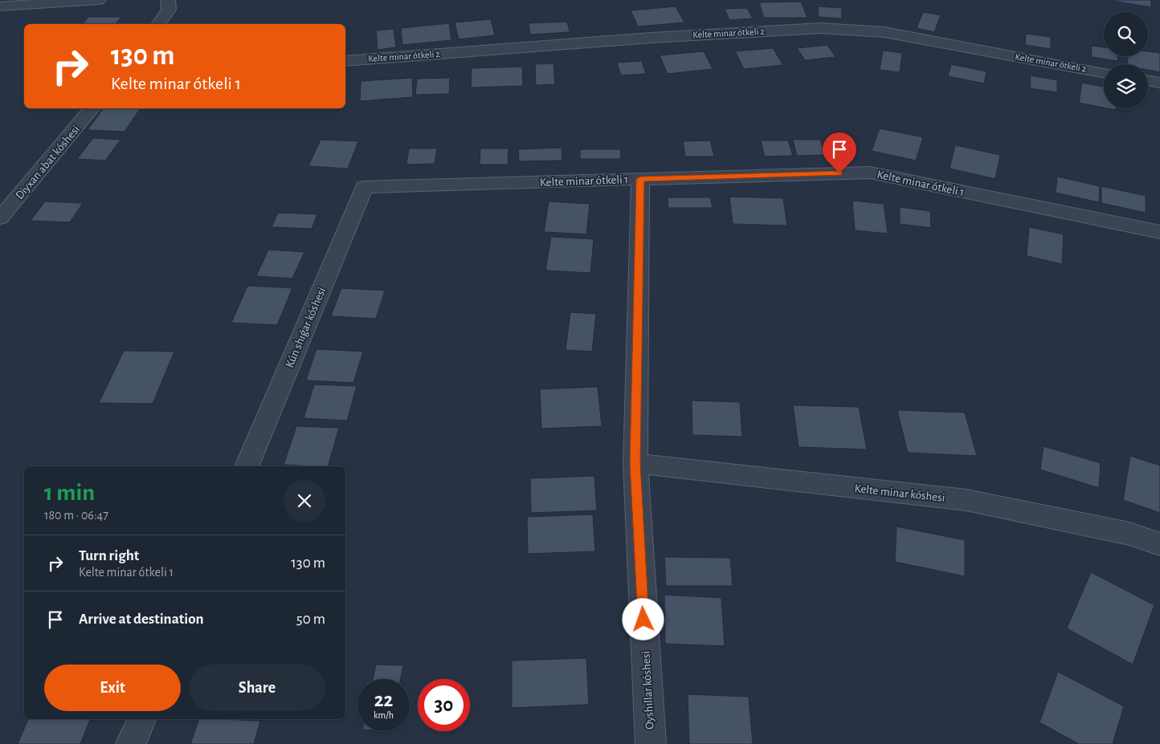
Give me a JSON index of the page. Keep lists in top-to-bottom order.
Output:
{
  "streets": {
    "street": [
      "Kelte minar ótkeli 2",
      "Diyxan abat kóshesi",
      "Kelte minar ótkeli 1",
      "Kún shıǵar kóshesi",
      "Kelte minar kóshesi",
      "Oyshıllar kóshesi"
    ]
  },
  "crossings": [
    ["Kelte minar ótkeli 1", "Kún shıǵar kóshesi"],
    ["Kelte minar ótkeli 1", "Oyshıllar kóshesi"],
    ["Kelte minar kóshesi", "Oyshıllar kóshesi"]
  ],
  "page": {
    "turn": ["130 m", "Kelte minar ótkeli 1"],
    "heading": ["1 min", "180 m · 06:47"],
    "list": [
      {
        "name": "Turn right",
        "note": "Kelte minar ótkeli 1",
        "value": "130 m"
      },
      {
        "name": "Arrive at destination",
        "value": "50 m"
      }
    ],
    "buttons": ["Exit", "Share"],
    "speed": "22 km/h",
    "limit": "30"
  }
}
